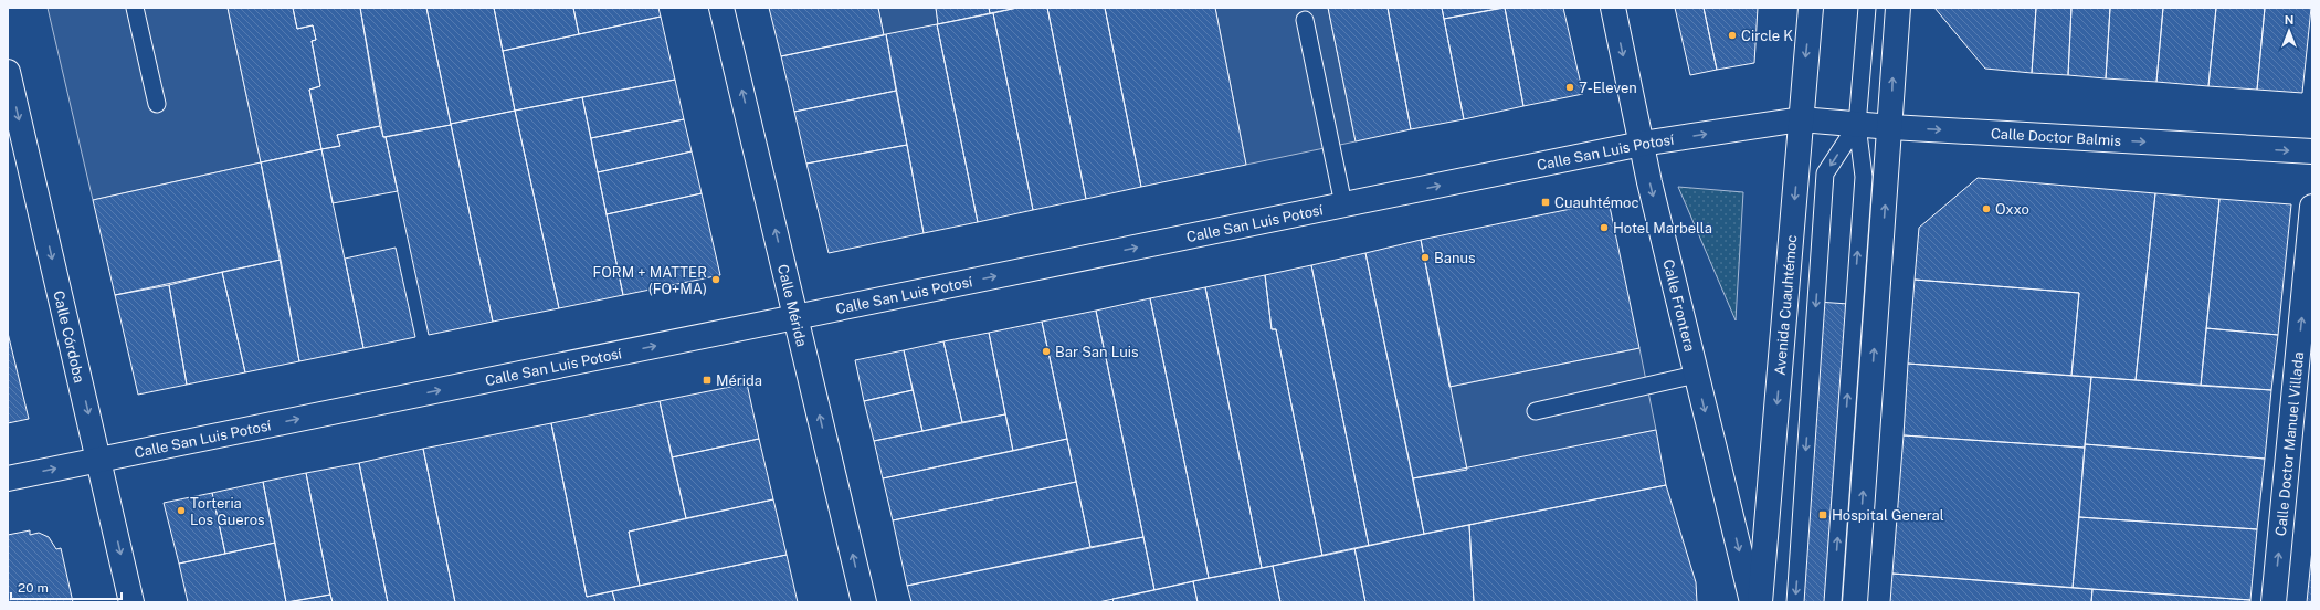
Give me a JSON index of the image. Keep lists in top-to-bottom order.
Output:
{
  "streets": {
    "main road": [
      "Calle Doctor Balmis",
      "Calle San Luis Potosí",
      "Calle Mérida",
      "Avenida Cuauhtémoc",
      "Calle Frontera",
      "Calle Córdoba",
      "Calle Doctor Manuel Villada"
    ]
  },
  "crossings": [
    ["Calle Doctor Balmis", "Calle San Luis Potosí"],
    ["Calle Doctor Balmis", "Avenida Cuauhtémoc"],
    ["Calle San Luis Potosí", "Calle Mérida"],
    ["Calle San Luis Potosí", "Avenida Cuauhtémoc"],
    ["Calle San Luis Potosí", "Calle Frontera"],
    ["Calle San Luis Potosí", "Calle Córdoba"]
  ],
  "one_way": [
    "Calle Doctor Balmis",
    "Calle San Luis Potosí",
    "Calle Mérida",
    "Calle Córdoba",
    "Calle Doctor Manuel Villada"
  ],
  "places": {
    "other": [
      "Circle K",
      "7-Eleven",
      "Oxxo",
      "Hotel Marbella",
      "Banus",
      "FORM + MATTER (FO+MA)",
      "Bar San Luis",
      "Torteria Los Gueros"
    ],
    "transit": ["Cuauhtémoc", "Mérida", "Hospital General"]
  },
  "scale_bar": "20 m",
  "north": "top"
}
